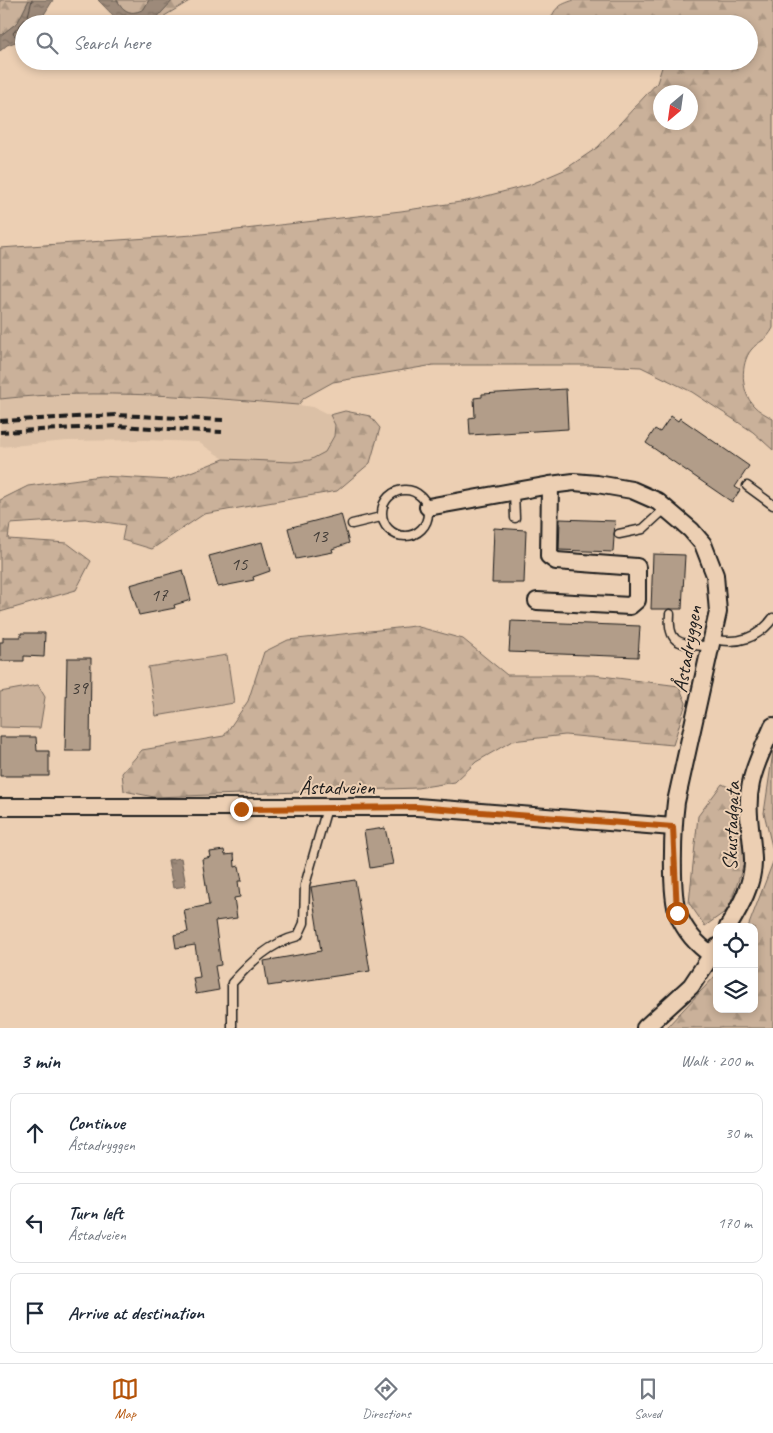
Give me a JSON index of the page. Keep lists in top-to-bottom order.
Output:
{
  "streets": {
    "street": ["Åstadryggen", "Åstadveien", "Skustadgata"]
  },
  "crossings": [
    ["Åstadryggen", "Åstadveien"]
  ],
  "house_numbers": [
    "13",
    "15",
    "17",
    "39"
  ],
  "north": "bottom left",
  "page": {
    "search": "Search here",
    "heading": ["3 min", "Walk · 200 m"],
    "list": [
      ["Continue", "Åstadryggen", "30 m"],
      ["Turn left", "Åstadveien", "170 m"],
      "Arrive at destination"
    ],
    "nav": ["Map", "Directions", "Saved"]
  }
}
